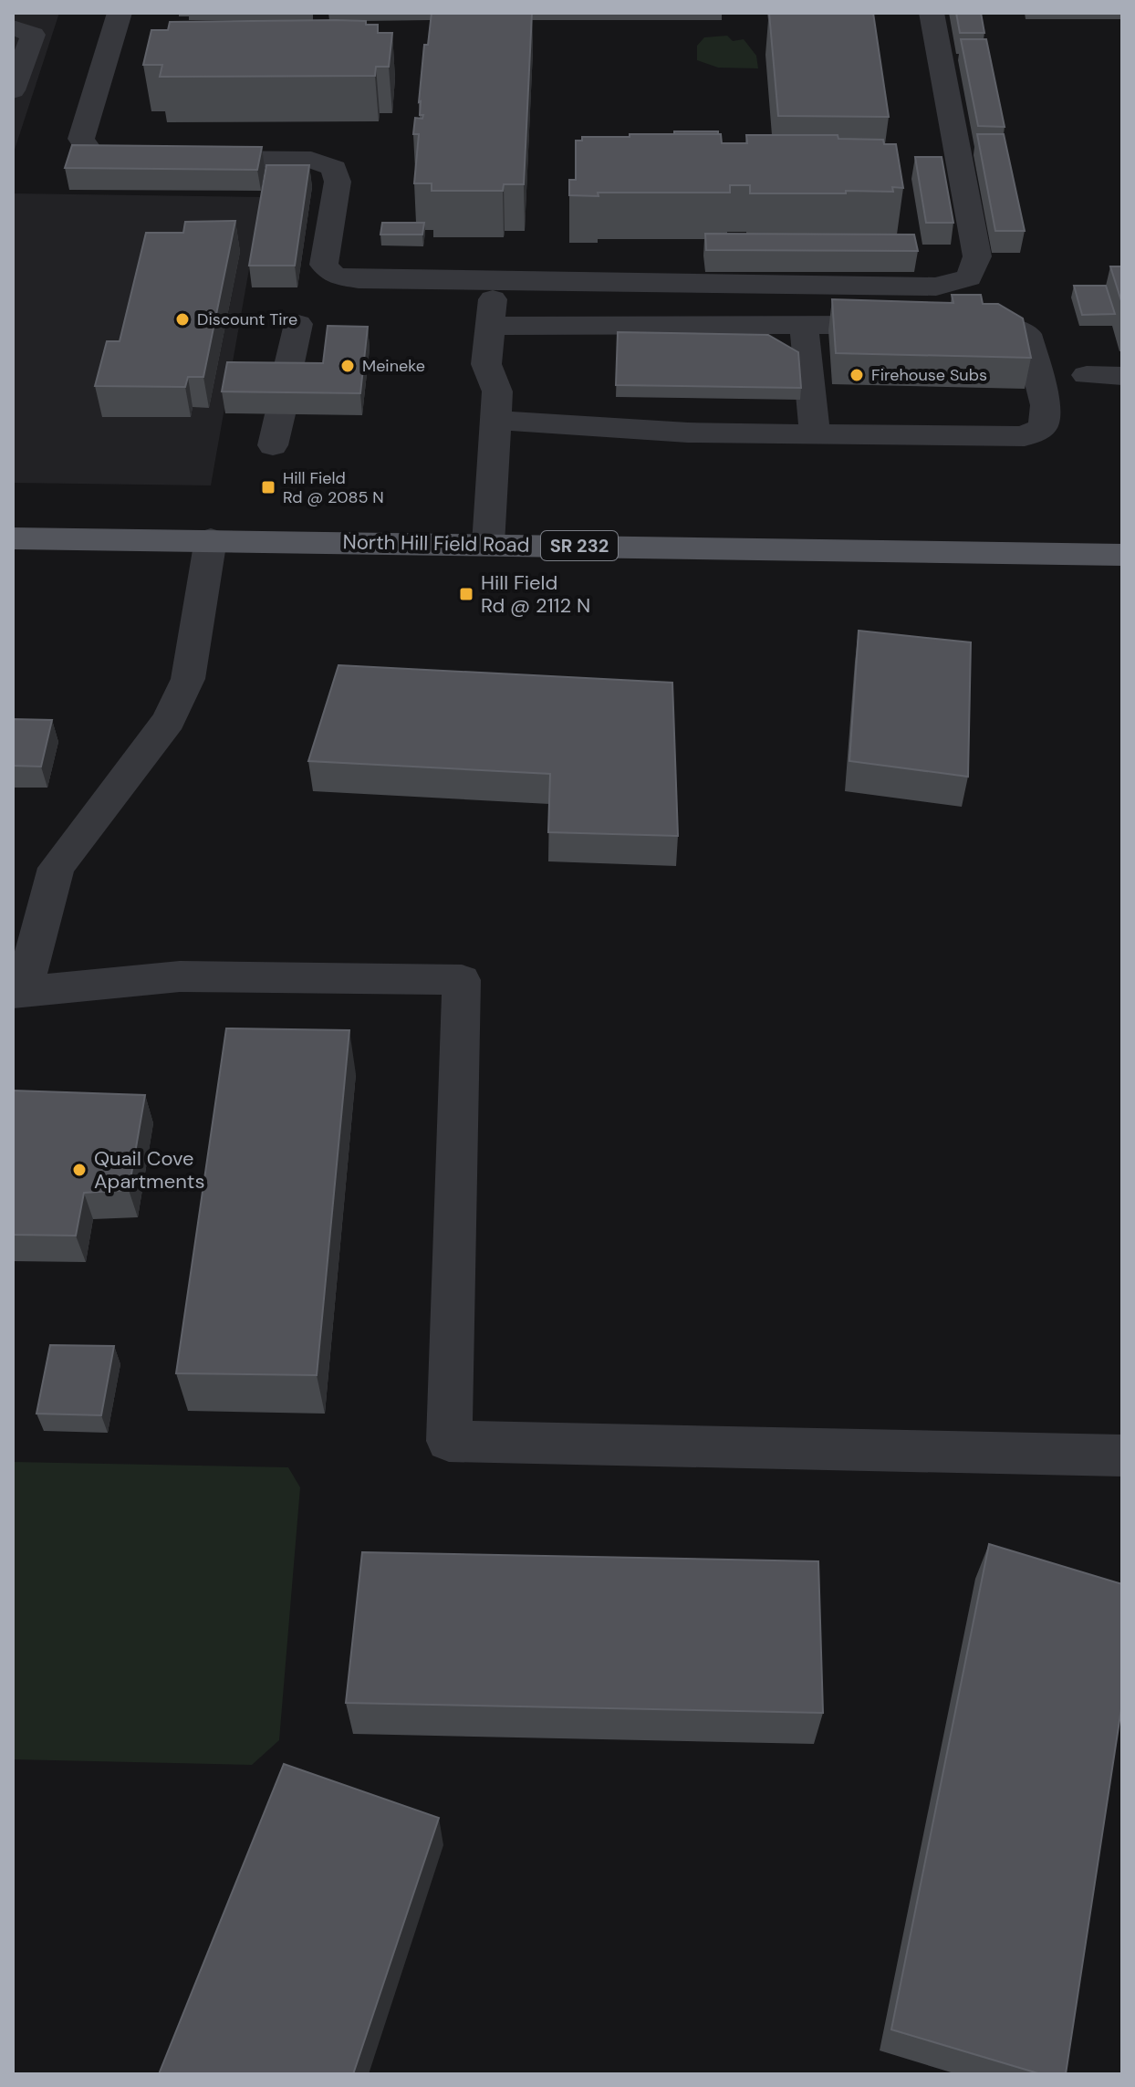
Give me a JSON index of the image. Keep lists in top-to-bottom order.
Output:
{
  "streets": {
    "main road": ["North Hill Field Road", "SR 232"]
  },
  "places": {
    "other": [
      "Discount Tire",
      "Meineke",
      "Firehouse Subs",
      "Quail Cove Apartments"
    ],
    "transit": ["Hill Field Rd @ 2085 N", "Hill Field Rd @ 2112 N"]
  }
}
